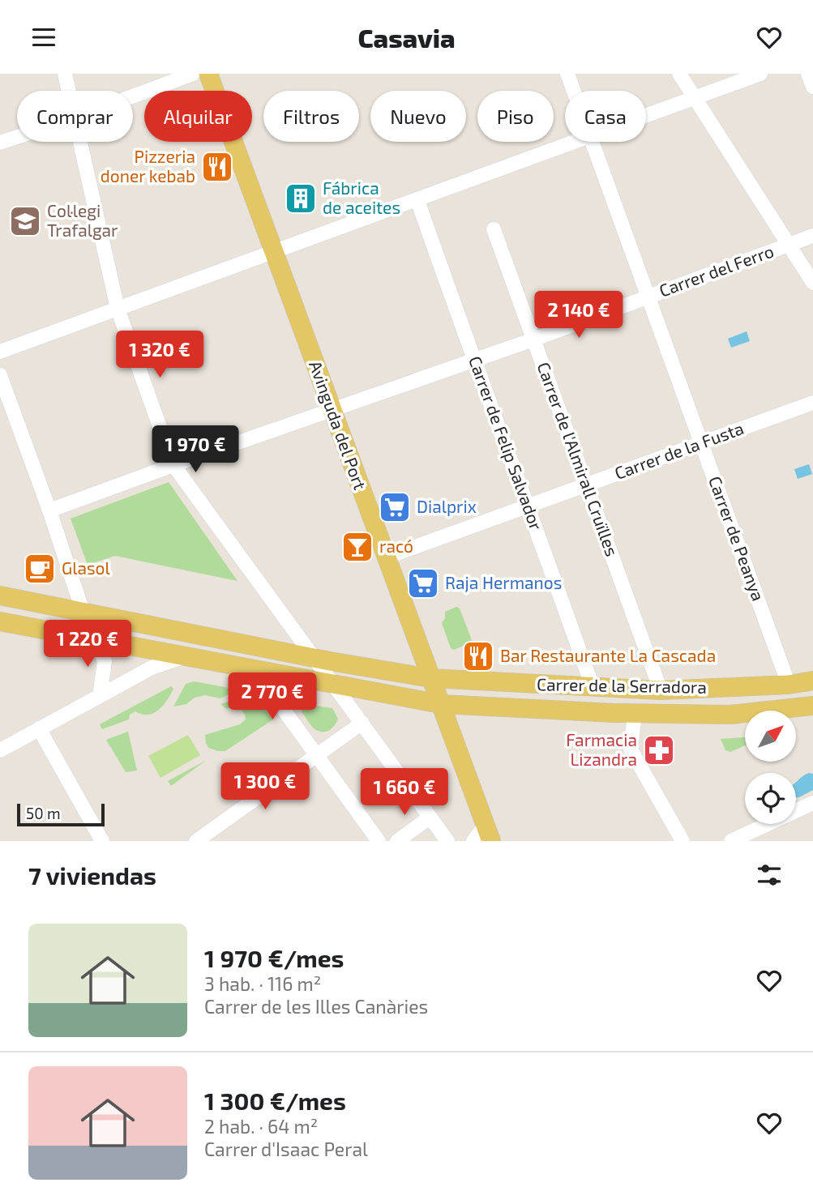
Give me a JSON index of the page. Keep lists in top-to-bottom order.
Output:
{
  "streets": {
    "main road": ["Avinguda del Port", "Carrer de la Serradora"],
    "street": [
      "Carrer del Ferro",
      "Carrer de Felip Salvador",
      "Carrer de la Fusta",
      "Carrer de l'Almirall Cruïlles",
      "Carrer de Peanya"
    ]
  },
  "crossings": [
    ["Carrer del Ferro", "Avinguda del Port"],
    ["Carrer del Ferro", "Carrer de Felip Salvador"],
    ["Carrer del Ferro", "Carrer de l'Almirall Cruïlles"],
    ["Carrer del Ferro", "Carrer de Peanya"],
    ["Avinguda del Port", "Carrer de la Fusta"],
    ["Avinguda del Port", "Carrer de la Serradora"],
    ["Carrer de Felip Salvador", "Carrer de la Fusta"],
    ["Carrer de Felip Salvador", "Carrer de la Serradora"],
    ["Carrer de la Fusta", "Carrer de l'Almirall Cruïlles"],
    ["Carrer de la Fusta", "Carrer de Peanya"],
    ["Carrer de l'Almirall Cruïlles", "Carrer de la Serradora"],
    ["Carrer de Peanya", "Carrer de la Serradora"]
  ],
  "places": {
    "restaurant": ["Pizzeria doner kebab", "Bar Restaurante La Cascada"],
    "building": ["Fábrica de aceites"],
    "school or university": ["Col·legi Trafalgar"],
    "supermarket": ["Dialprix", "Raja Hermanos"],
    "bar": ["racó"],
    "cafe": ["Glasol"],
    "pharmacy": ["Farmacia Lizandra"]
  },
  "scale_bar": "50 m",
  "north": "top right",
  "page": {
    "header": "Casavia",
    "chip": [
      "Comprar",
      "Alquilar",
      "Filtros",
      "Nuevo",
      "Piso",
      "Casa"
    ],
    "price": [
      "2 140 €",
      "1 320 €",
      "1 970 €",
      "1 220 €",
      "2 770 €",
      "1 300 €",
      "1 660 €"
    ],
    "scale": "50 m",
    "heading": "7 viviendas",
    "list": [
      {
        "name": "1 970 €/mes",
        "note": "3 hab. · 116 m² · Carrer de les Illes Canàries"
      },
      {
        "name": "1 300 €/mes",
        "note": "2 hab. · 64 m² · Carrer d'Isaac Peral"
      }
    ]
  }
}
